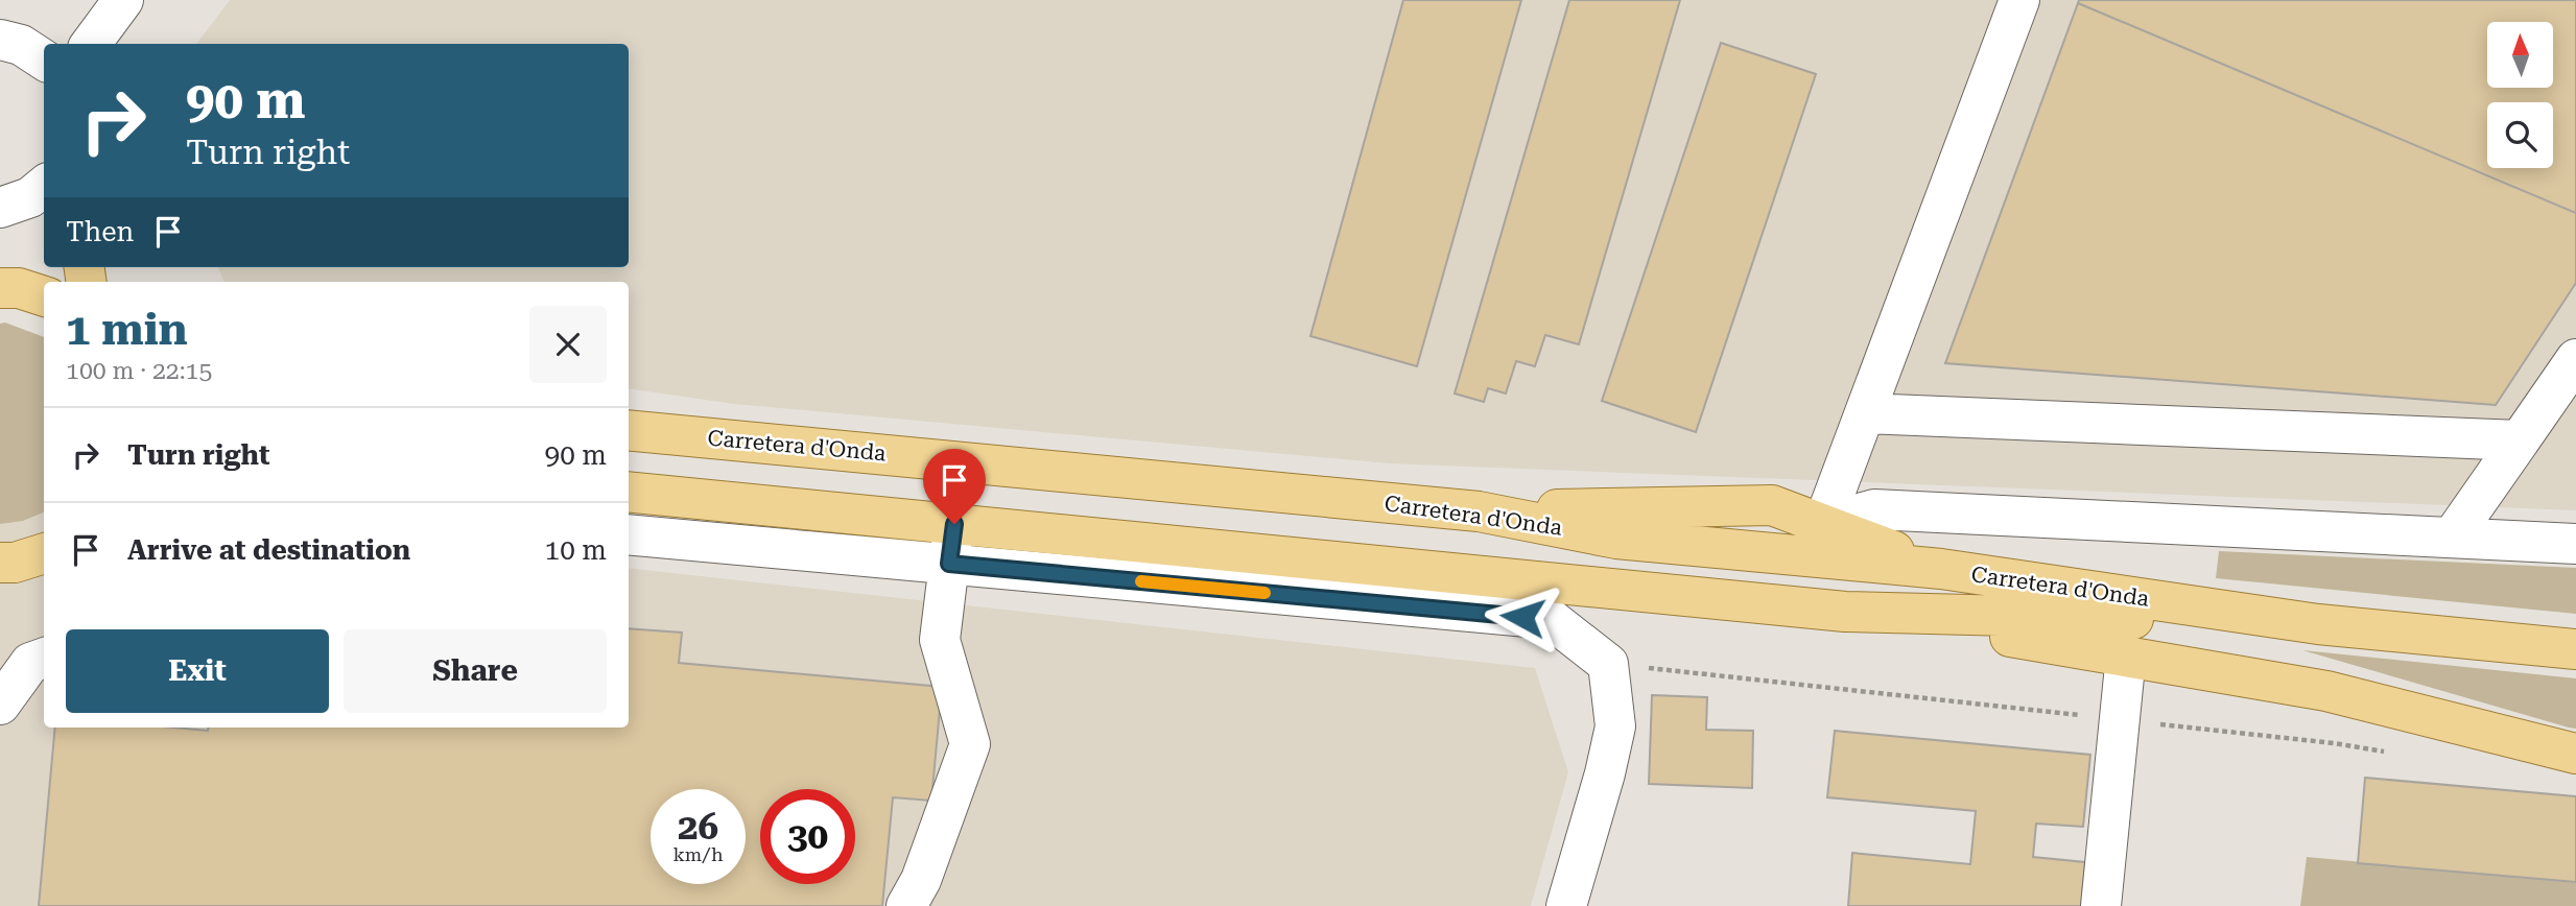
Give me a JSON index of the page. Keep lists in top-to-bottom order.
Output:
{
  "streets": {
    "main road": ["Carretera d'Onda"]
  },
  "north": "top",
  "page": {
    "turn": ["90 m", "Turn right"],
    "then": "Then",
    "heading": ["1 min", "100 m · 22:15"],
    "list": [
      {
        "name": "Turn right",
        "value": "90 m"
      },
      {
        "name": "Arrive at destination",
        "value": "10 m"
      }
    ],
    "buttons": ["Exit", "Share"],
    "speed": "26 km/h",
    "limit": "30"
  }
}
